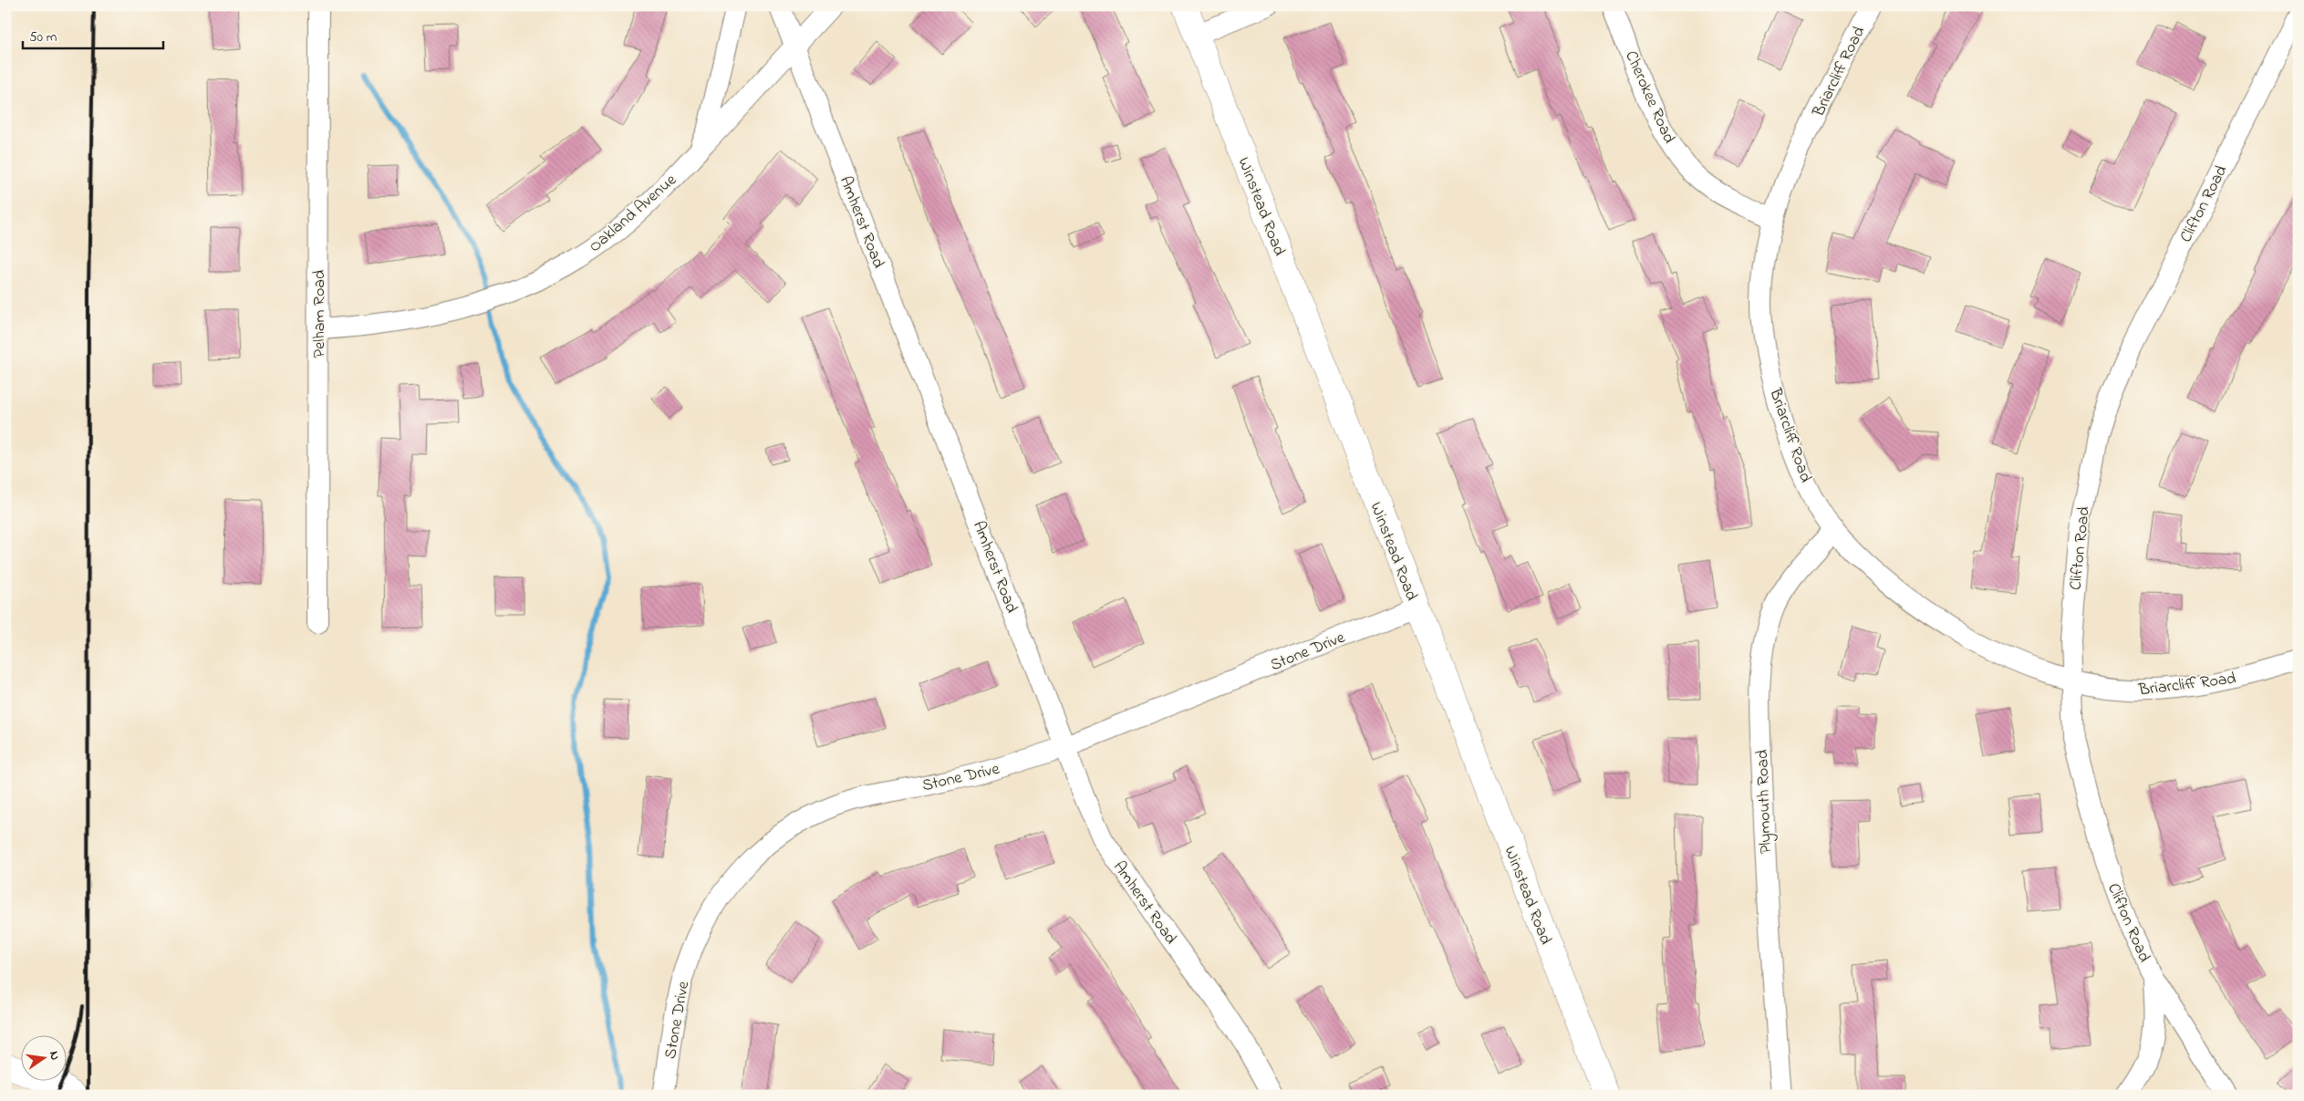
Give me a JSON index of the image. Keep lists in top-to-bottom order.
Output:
{
  "streets": {
    "street": [
      "Briarcliff Road",
      "Cherokee Road",
      "Clifton Road",
      "Winstead Road",
      "Oakland Avenue",
      "Amherst Road",
      "Pelham Road",
      "Stone Drive",
      "Plymouth Road"
    ]
  },
  "crossings": [
    ["Briarcliff Road", "Cherokee Road"],
    ["Briarcliff Road", "Clifton Road"],
    ["Briarcliff Road", "Plymouth Road"],
    ["Winstead Road", "Stone Drive"],
    ["Oakland Avenue", "Amherst Road"],
    ["Oakland Avenue", "Pelham Road"],
    ["Amherst Road", "Stone Drive"]
  ],
  "scale_bar": "50 m",
  "north": "right"
}
